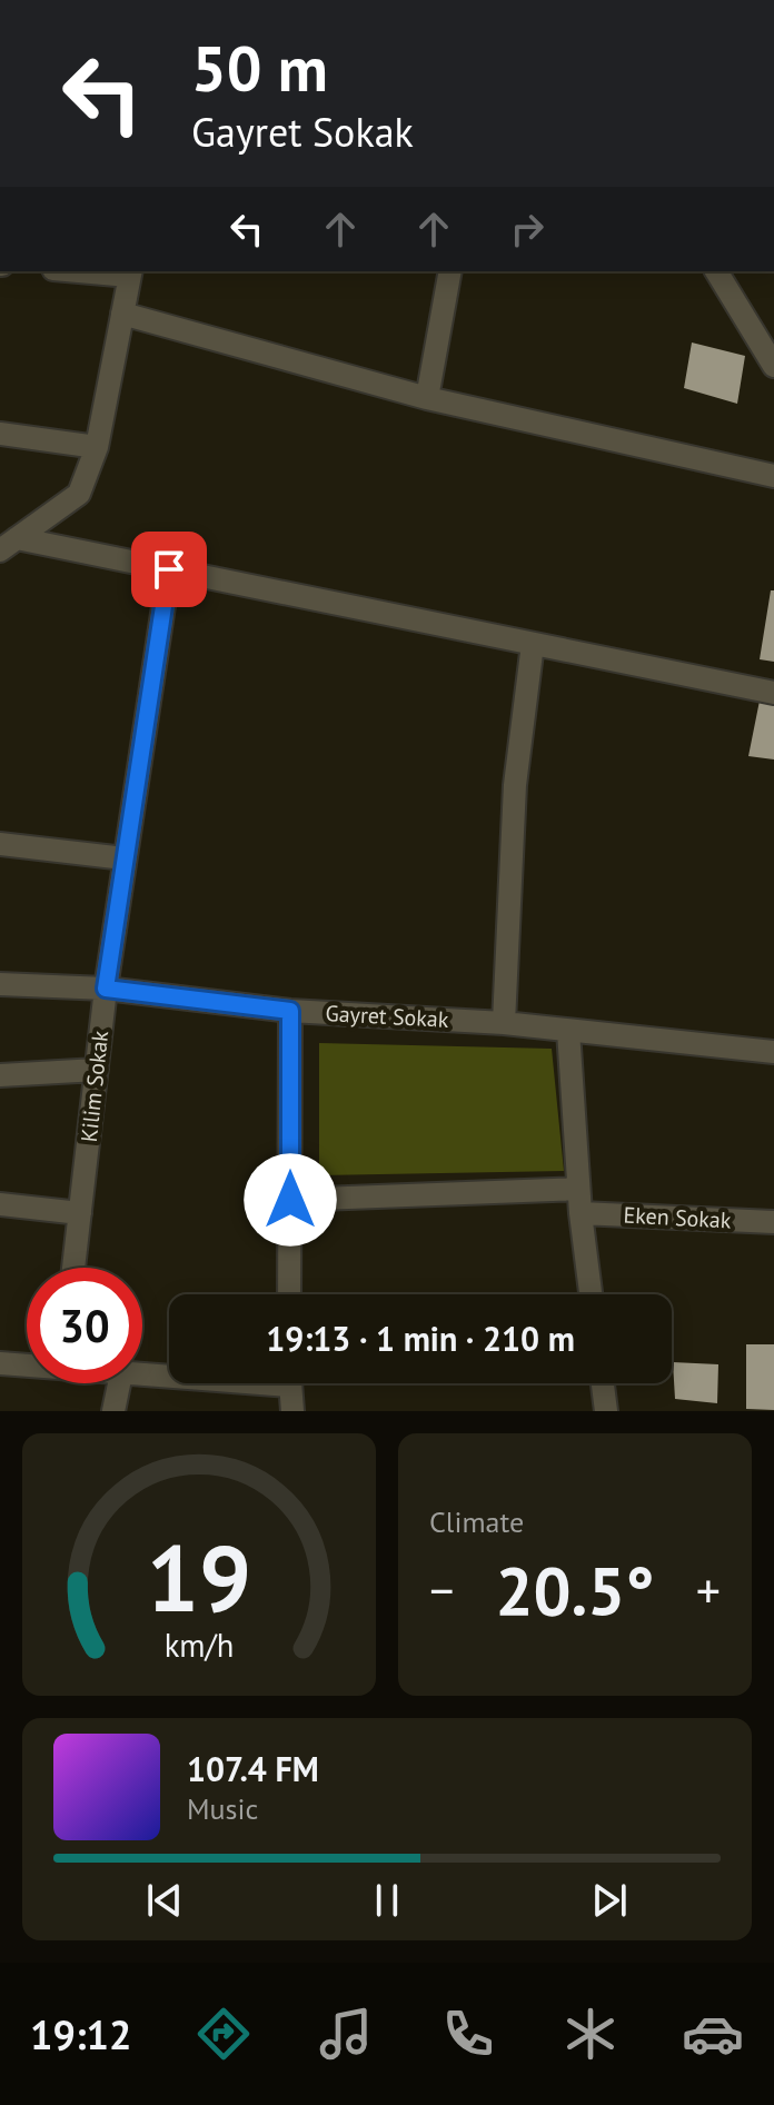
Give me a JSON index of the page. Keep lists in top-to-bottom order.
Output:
{
  "streets": {
    "street": ["Gayret Sokak", "Kilim Sokak", "Eken Sokak"]
  },
  "crossings": [
    ["Gayret Sokak", "Kilim Sokak"]
  ],
  "page": {
    "turn": ["50 m", "Gayret Sokak"],
    "limit": "30",
    "trip": "19:13 · 1 min · 210 m",
    "tile": "Climate",
    "heat": ["−", "20.5°", "+"],
    "song": ["107.4 FM", "Music"],
    "tabs": "19:12",
    "gauge": ["19", "km/h"]
  }
}
